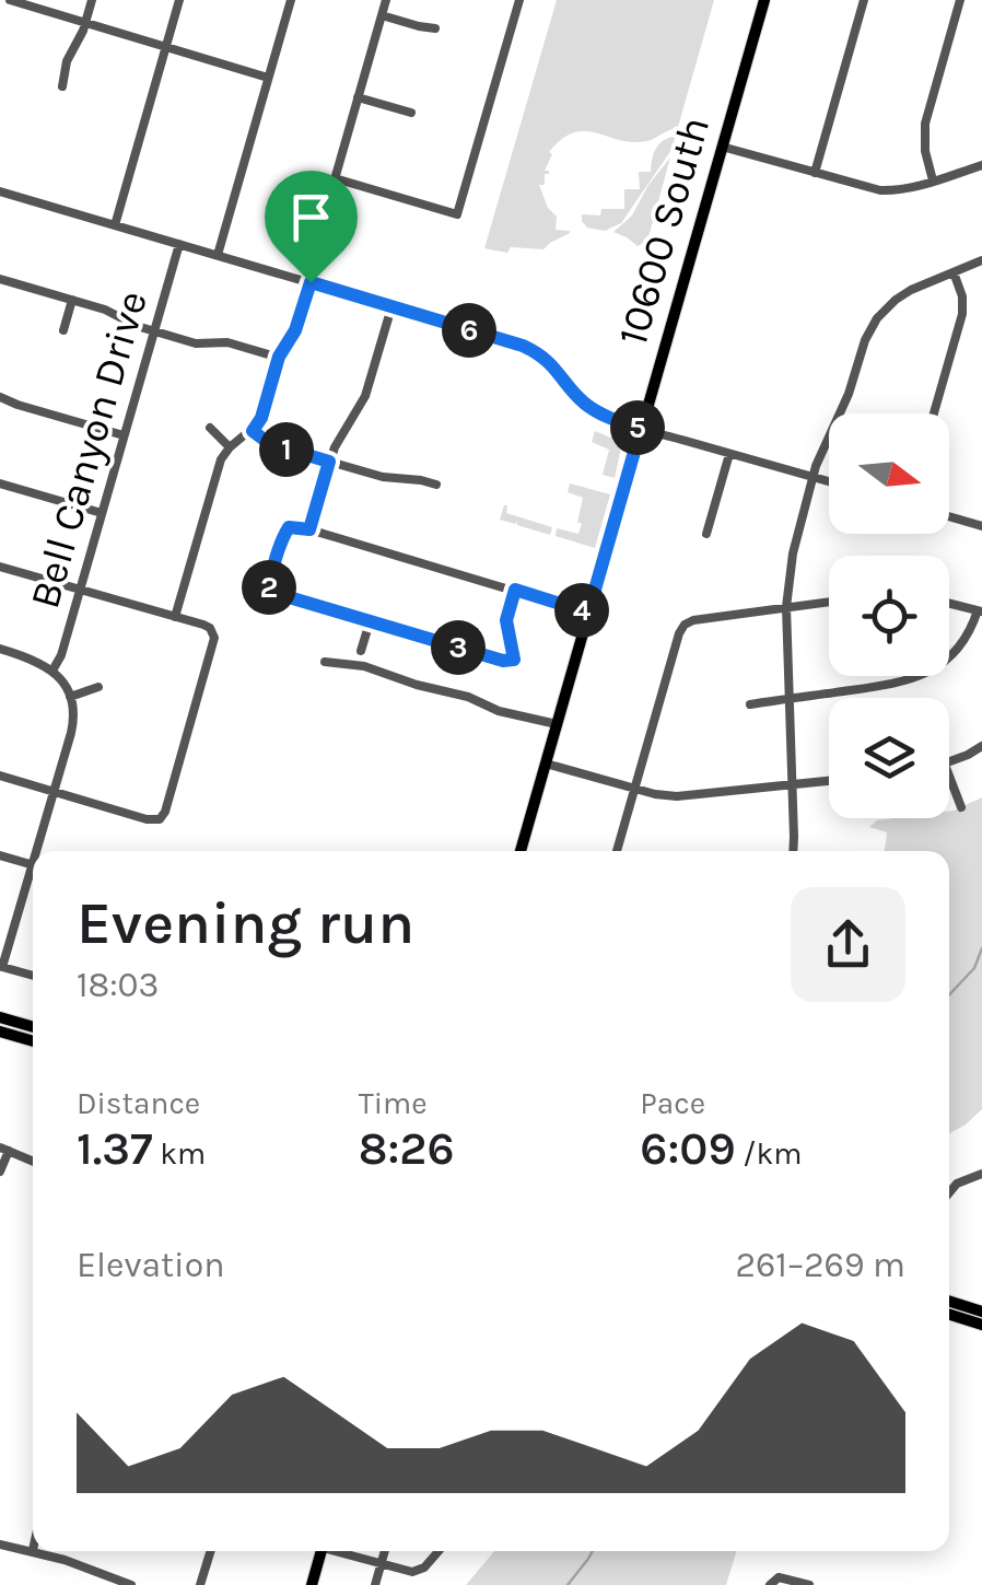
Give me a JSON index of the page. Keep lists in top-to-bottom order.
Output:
{
  "streets": {
    "main road": ["10600 South"],
    "street": ["Bell Canyon Drive"]
  },
  "north": "right",
  "page": {
    "pins": [
      "6",
      "5",
      "1",
      "2",
      "4",
      "3"
    ],
    "heading": ["Evening run", "18:03"],
    "stats": [
      ["Distance", "1.37 km"],
      ["Time", "8:26"],
      ["Pace", "6:09 /km"]
    ],
    "chart": ["Elevation", "261–269 m"]
  }
}
